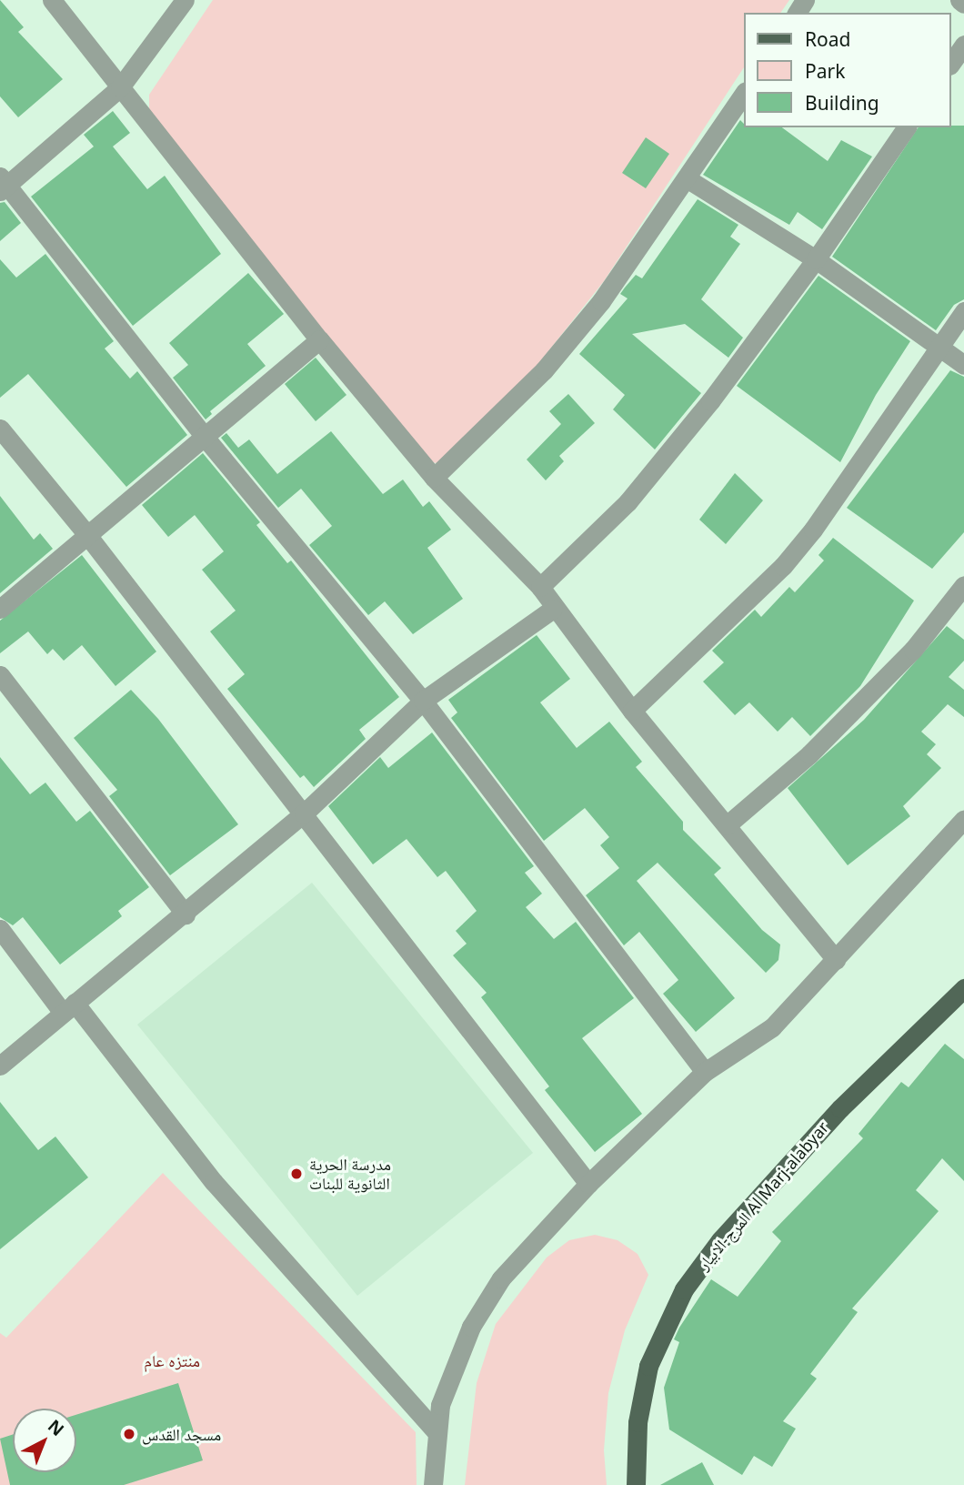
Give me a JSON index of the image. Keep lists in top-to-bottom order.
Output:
{
  "streets": {
    "main road": ["المرج-الابيار Al Marj-alabyar"]
  },
  "parks": ["منتزه عام"],
  "places": ["مدرسة الحرية الثانوية للبنات", "مسجد القدس"],
  "legend": ["Road", "Park", "Building"],
  "north": "top right"
}
